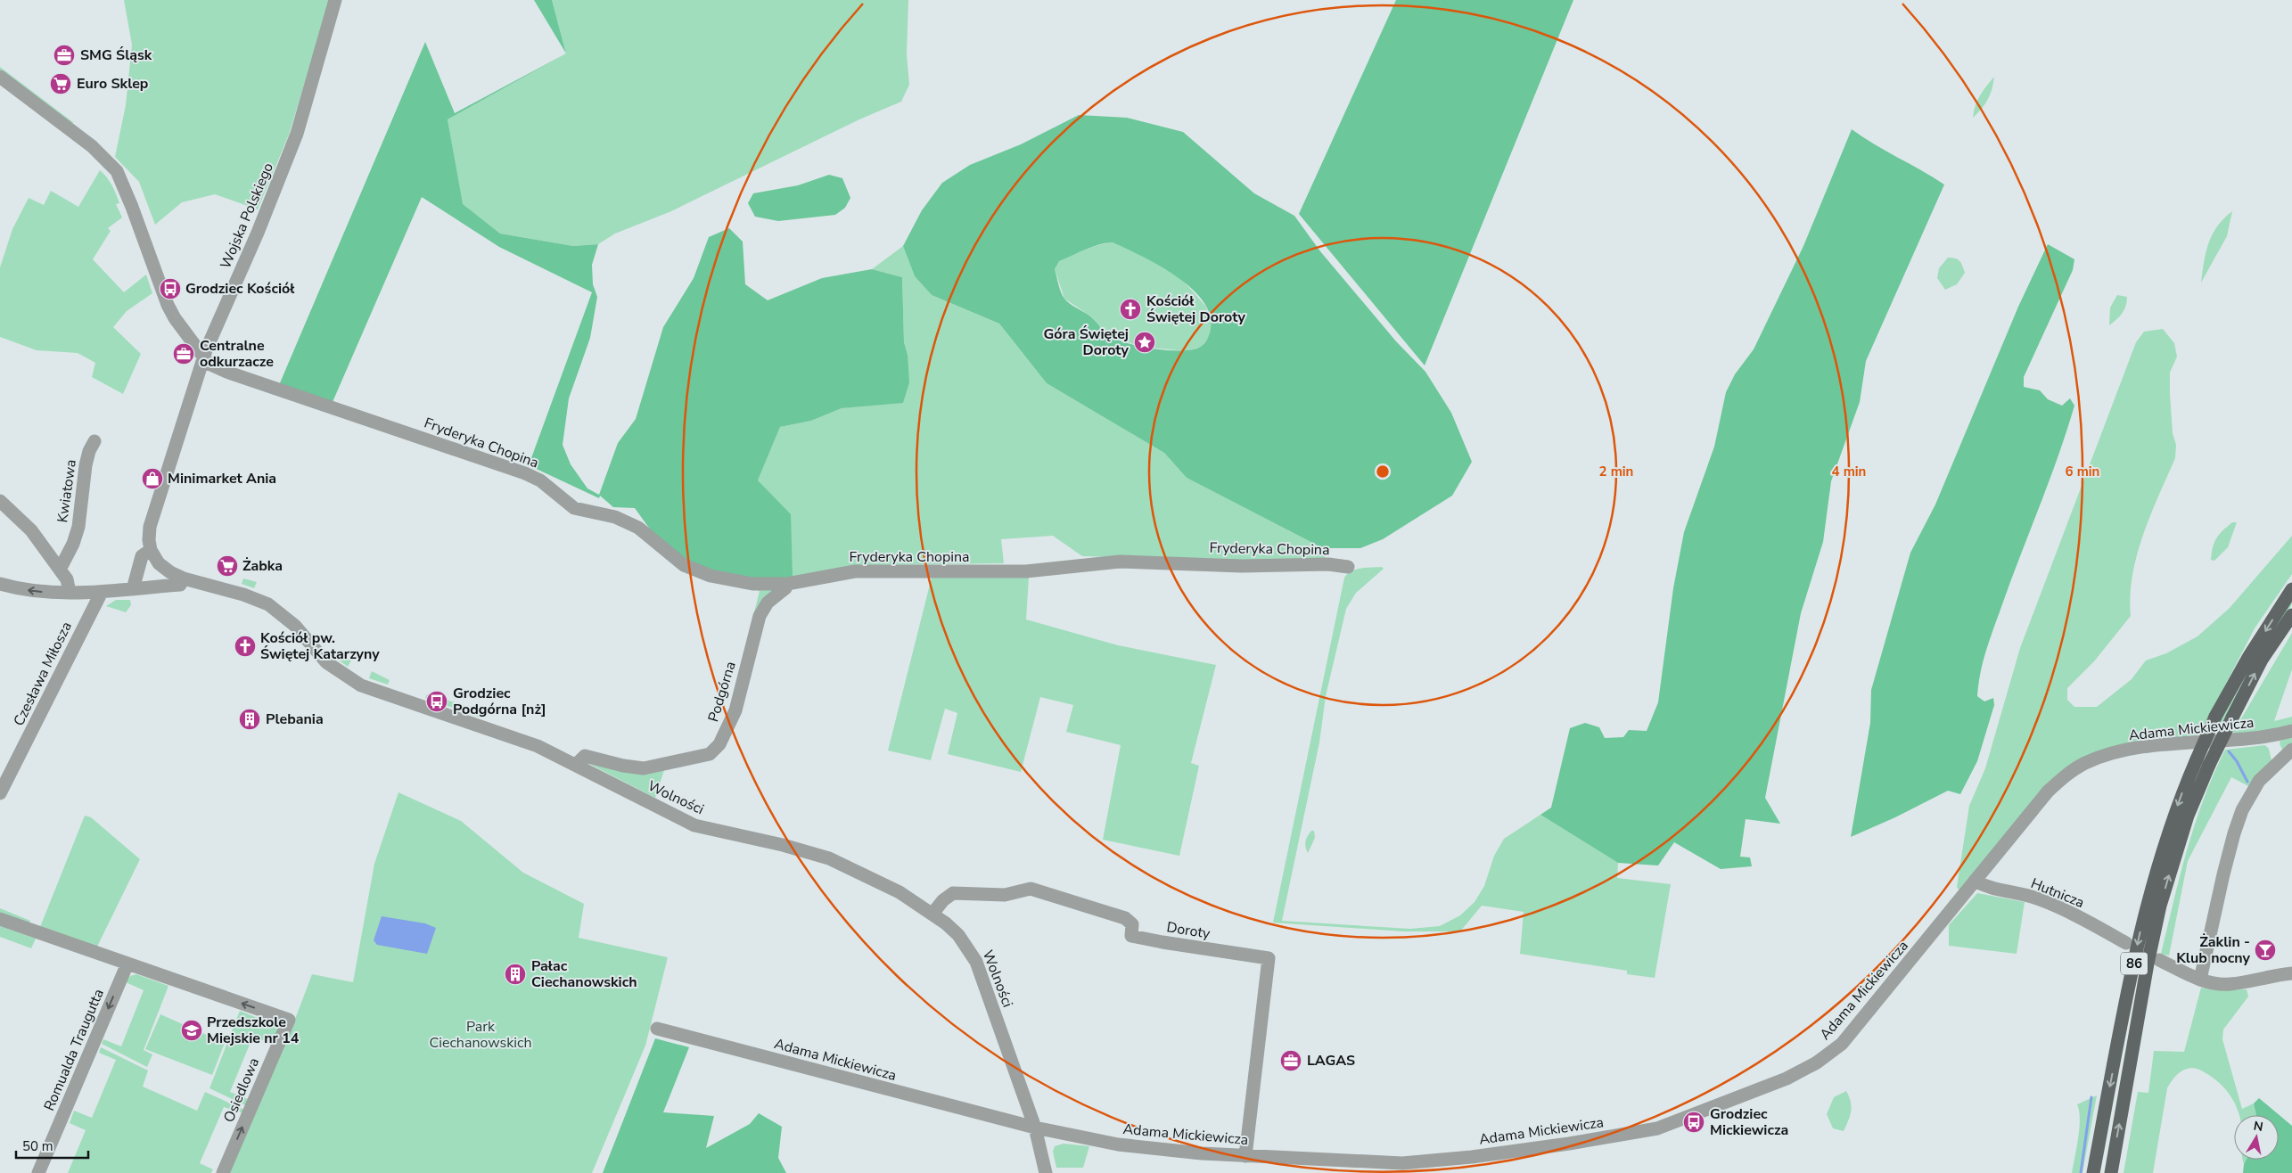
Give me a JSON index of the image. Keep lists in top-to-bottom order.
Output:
{
  "streets": {
    "main road": ["86"],
    "street": [
      "Wojska Polskiego",
      "Fryderyka Chopina",
      "Kwiatowa",
      "Czesława Miłosza",
      "Podgórna",
      "Adama Mickiewicza",
      "Wolności",
      "Hutnicza",
      "Doroty",
      "Romualda Traugutta",
      "Osiedlowa"
    ]
  },
  "crossings": [
    ["Wojska Polskiego", "Fryderyka Chopina"],
    ["Wojska Polskiego", "Wolności"],
    ["Fryderyka Chopina", "Podgórna"],
    ["Podgórna", "Wolności"],
    ["Adama Mickiewicza", "Wolności"],
    ["Adama Mickiewicza", "Hutnicza"],
    ["Adama Mickiewicza", "Doroty"],
    ["Wolności", "Doroty"],
    ["Romualda Traugutta", "Osiedlowa"]
  ],
  "one_way": ["Romualda Traugutta"],
  "parks": ["Park Ciechanowskich"],
  "places": {
    "office": ["SMG Śląsk", "Centralne odkurzacze", "LAGAS"],
    "supermarket": ["Euro Sklep", "Żabka"],
    "bus stop": ["Grodziec Kościół", "Grodziec Podgórna [nż]", "Grodziec Mickiewicza"],
    "church": ["Kościół Świętej Doroty", "Kościół pw. Świętej Katarzyny"],
    "place": ["Góra Świętej Doroty"],
    "shop": ["Minimarket Ania"],
    "building": ["Plebania", "Pałac Ciechanowskich"],
    "bar": ["Żaklin - Klub nocny"],
    "school or university": ["Przedszkole Miejskie nr 14"]
  },
  "scale_bar": "50 m",
  "north": "top",
  "rings": ["2 min", "4 min", "6 min"]
}
